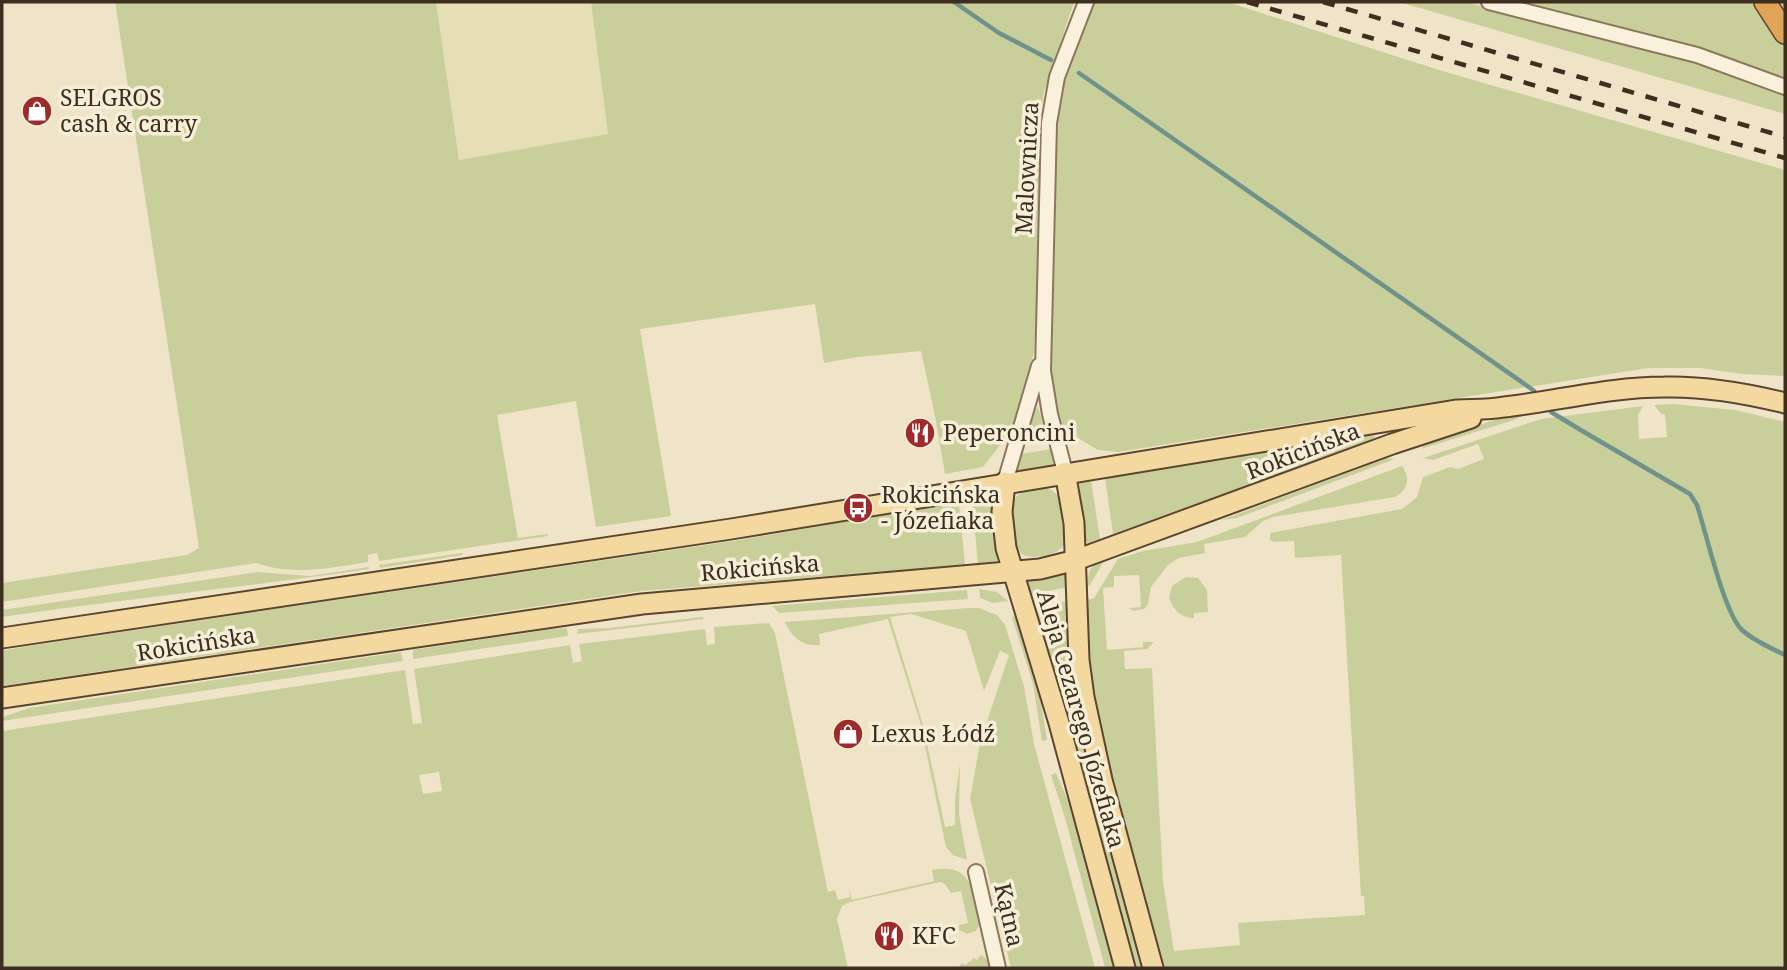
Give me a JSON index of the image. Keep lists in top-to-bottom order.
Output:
{
  "streets": {
    "main road": ["Rokicińska", "Aleja Cezarego Józefiaka"],
    "street": ["Malownicza", "Kątna"]
  },
  "crossings": [
    ["Malownicza", "Rokicińska"],
    ["Malownicza", "Aleja Cezarego Józefiaka"],
    ["Rokicińska", "Aleja Cezarego Józefiaka"]
  ],
  "places": {
    "shop": ["SELGROS cash & carry", "Lexus Łódź"],
    "restaurant": ["Peperoncini", "KFC"],
    "bus stop": ["Rokicińska - Józefiaka"]
  }
}
